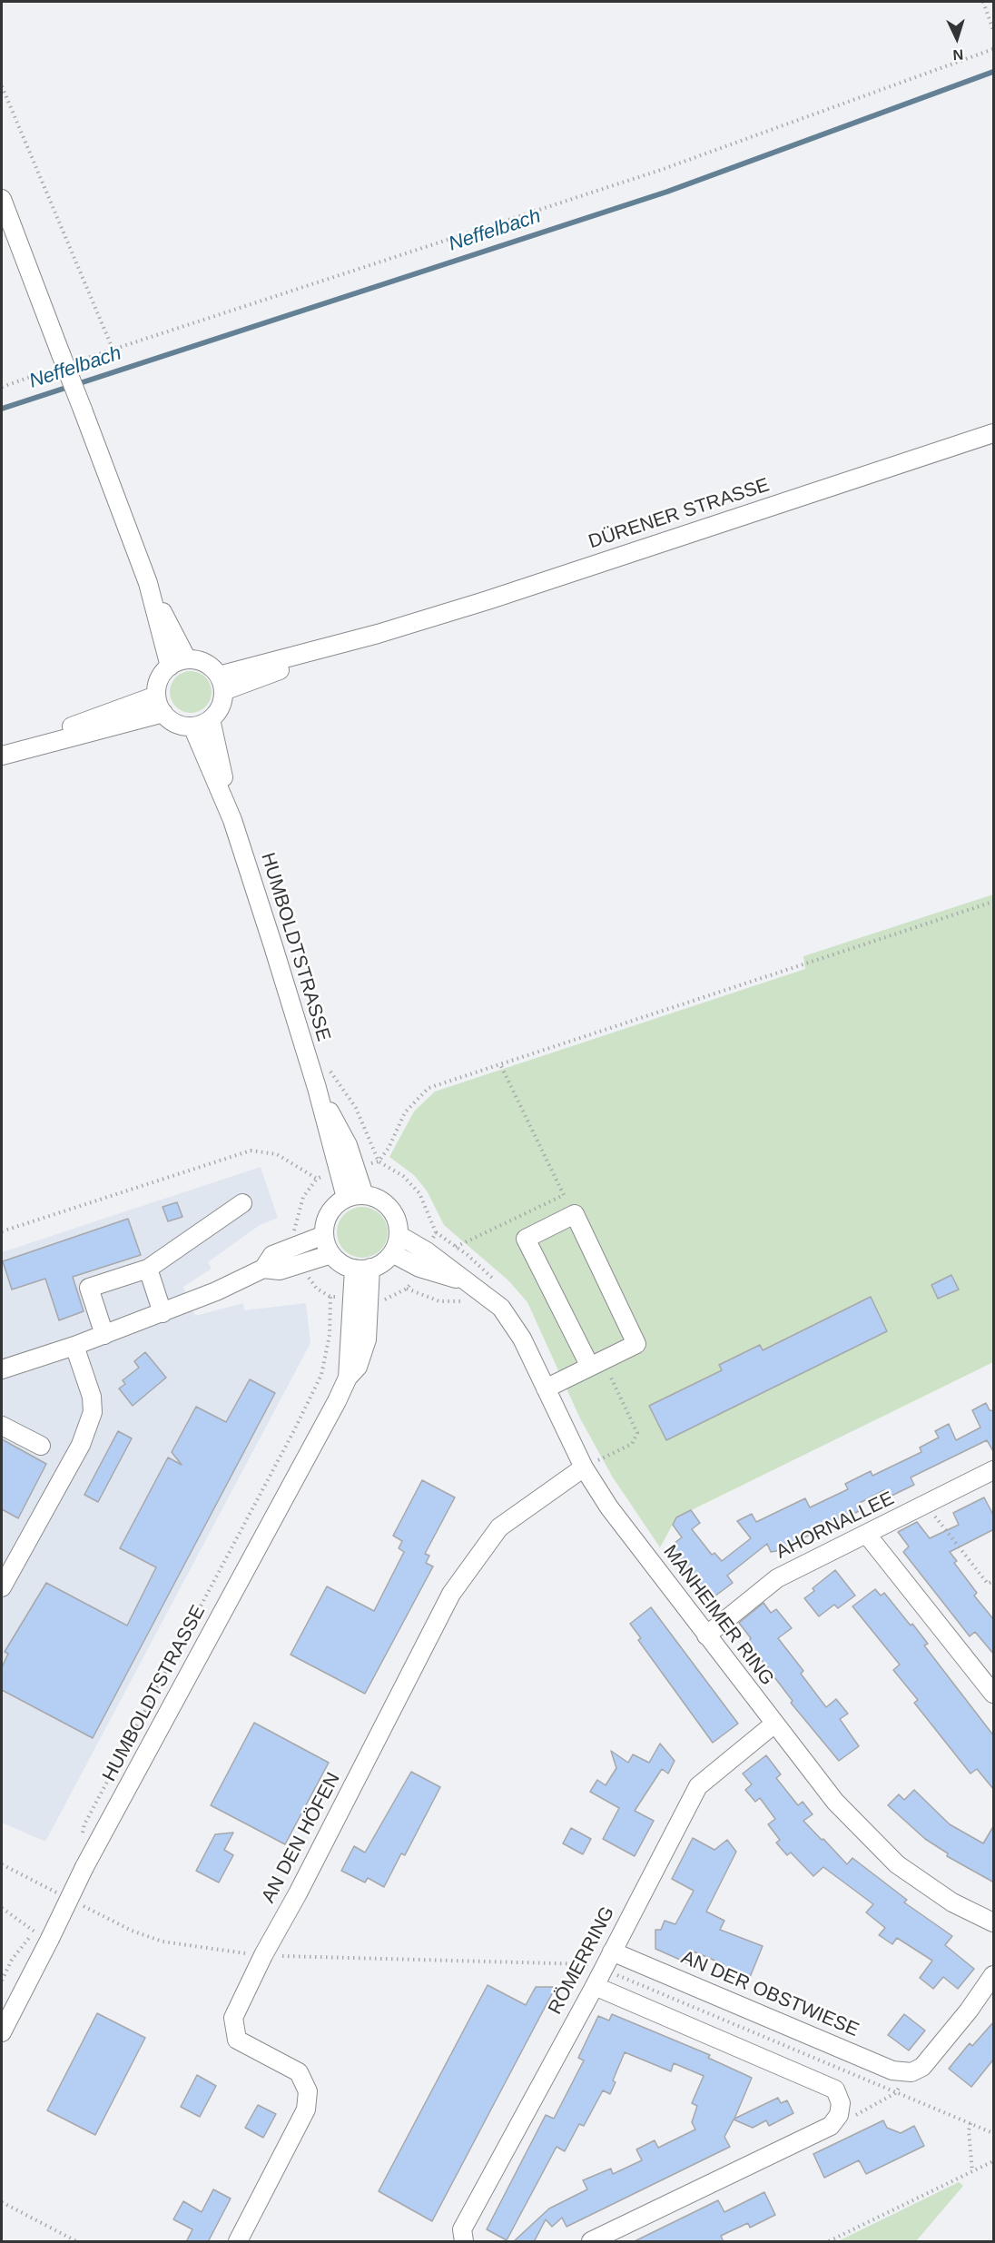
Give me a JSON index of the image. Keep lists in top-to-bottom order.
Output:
{
  "streets": {
    "street": [
      "DÜRENER STRASSE",
      "HUMBOLDTSTRASSE",
      "AHORNALLEE",
      "MANHEIMER RING",
      "AN DEN HÖFEN",
      "RÖMERRING",
      "AN DER OBSTWIESE"
    ]
  },
  "crossings": [
    ["DÜRENER STRASSE", "HUMBOLDTSTRASSE"],
    ["HUMBOLDTSTRASSE", "MANHEIMER RING"],
    ["AHORNALLEE", "MANHEIMER RING"],
    ["MANHEIMER RING", "AN DEN HÖFEN"],
    ["MANHEIMER RING", "RÖMERRING"],
    ["RÖMERRING", "AN DER OBSTWIESE"]
  ],
  "water": ["Neffelbach"],
  "north": "bottom"
}
